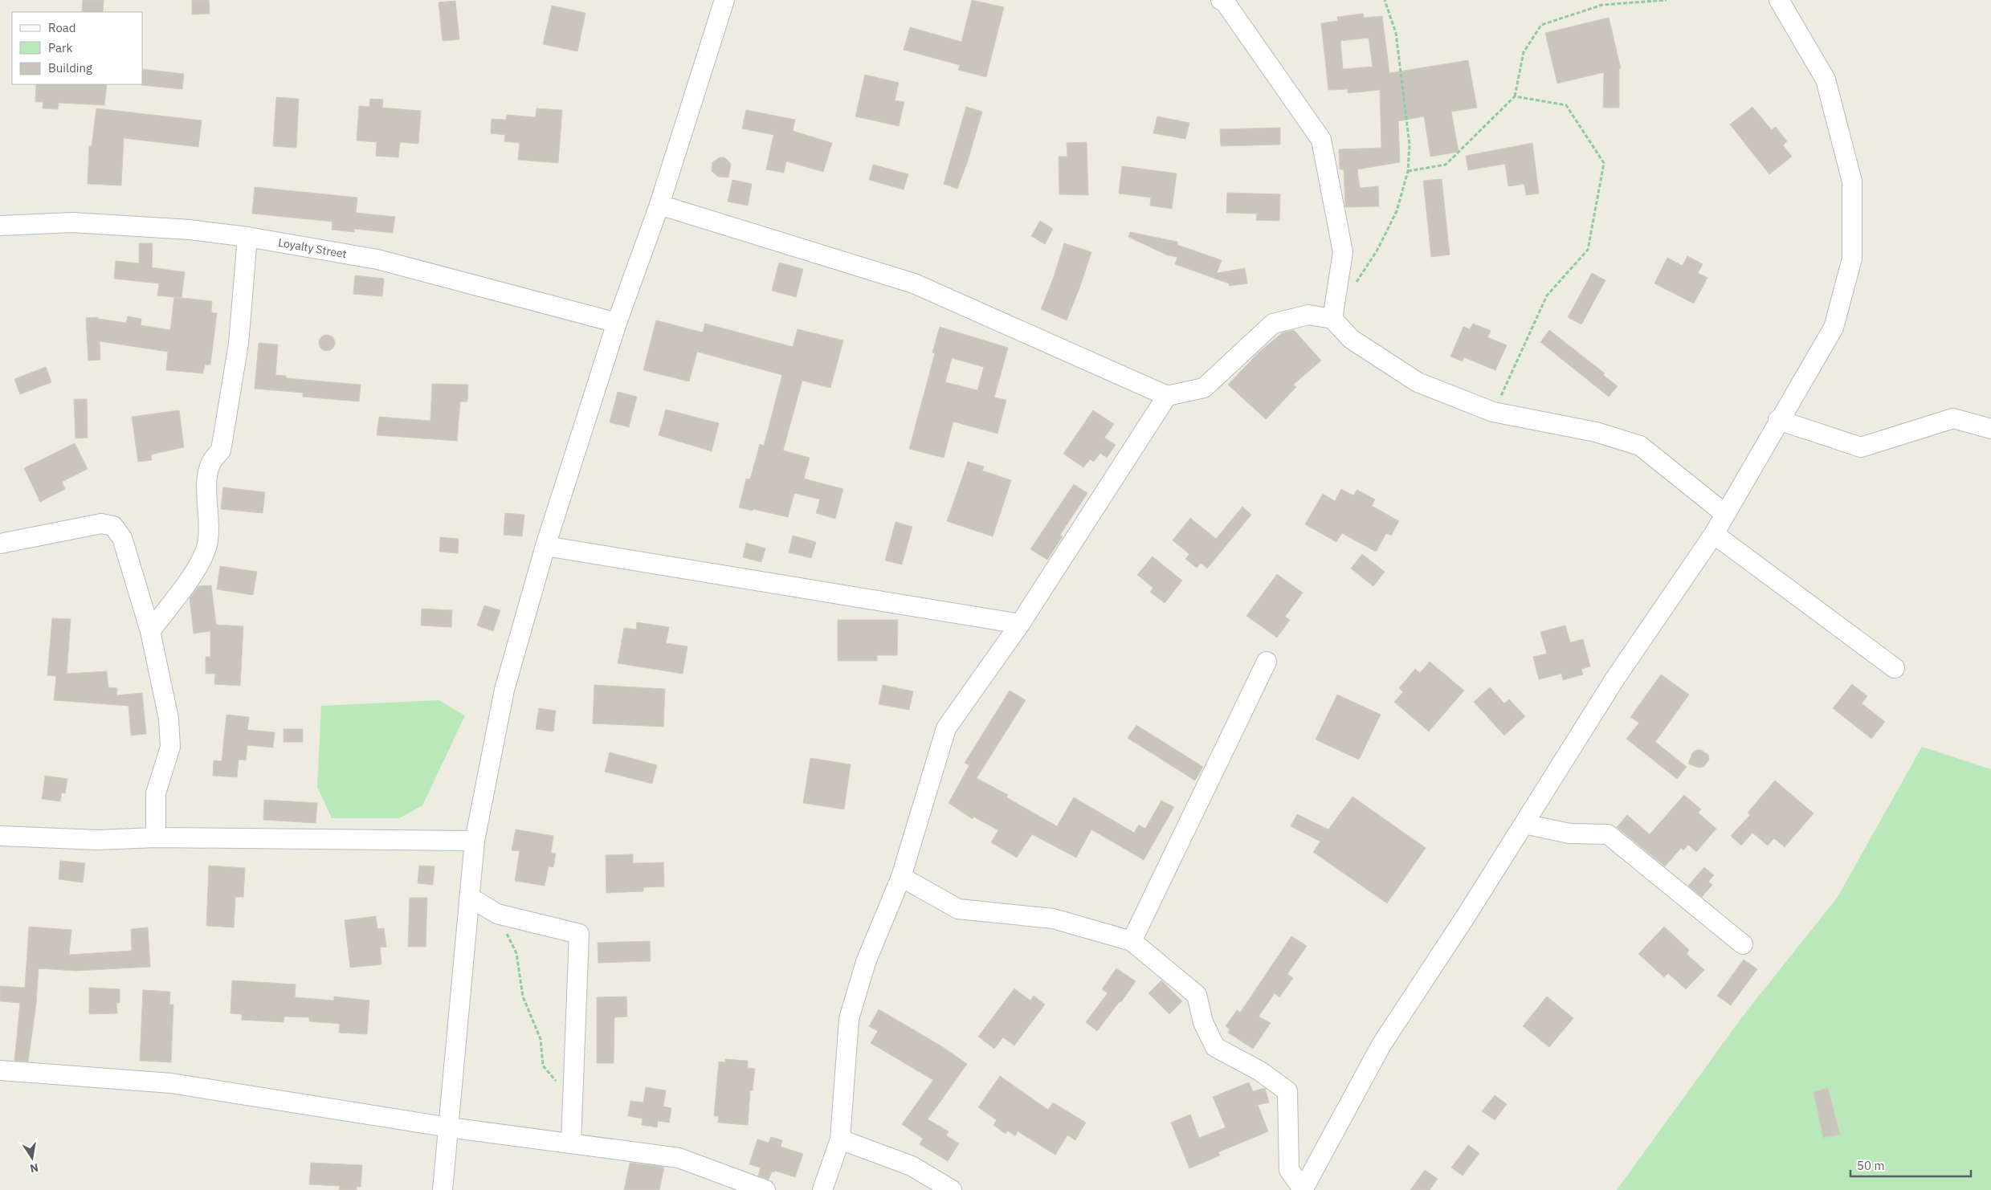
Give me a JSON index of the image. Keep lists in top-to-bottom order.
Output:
{
  "streets": {
    "street": ["Loyalty Street"]
  },
  "legend": ["Road", "Park", "Building"],
  "scale_bar": "50 m",
  "north": "bottom"
}
